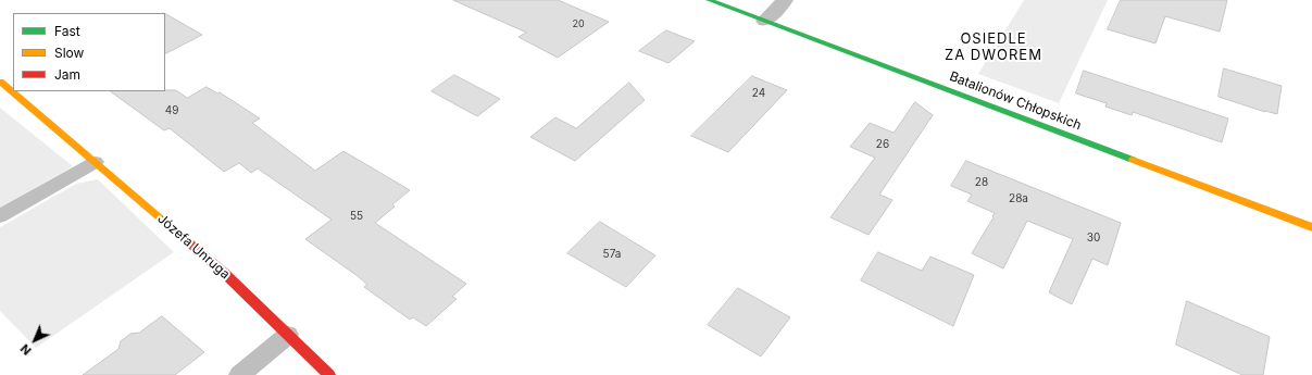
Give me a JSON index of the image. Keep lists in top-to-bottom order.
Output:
{
  "streets": {
    "street": ["Batalionów Chłopskich", "Józefa Unruga"]
  },
  "districts": ["OSIEDLE ZA DWOREM"],
  "house_numbers": [
    "20",
    "24",
    "49",
    "26",
    "28",
    "28a",
    "55",
    "30",
    "57a"
  ],
  "legend": ["Fast", "Slow", "Jam"],
  "north": "bottom left"
}
